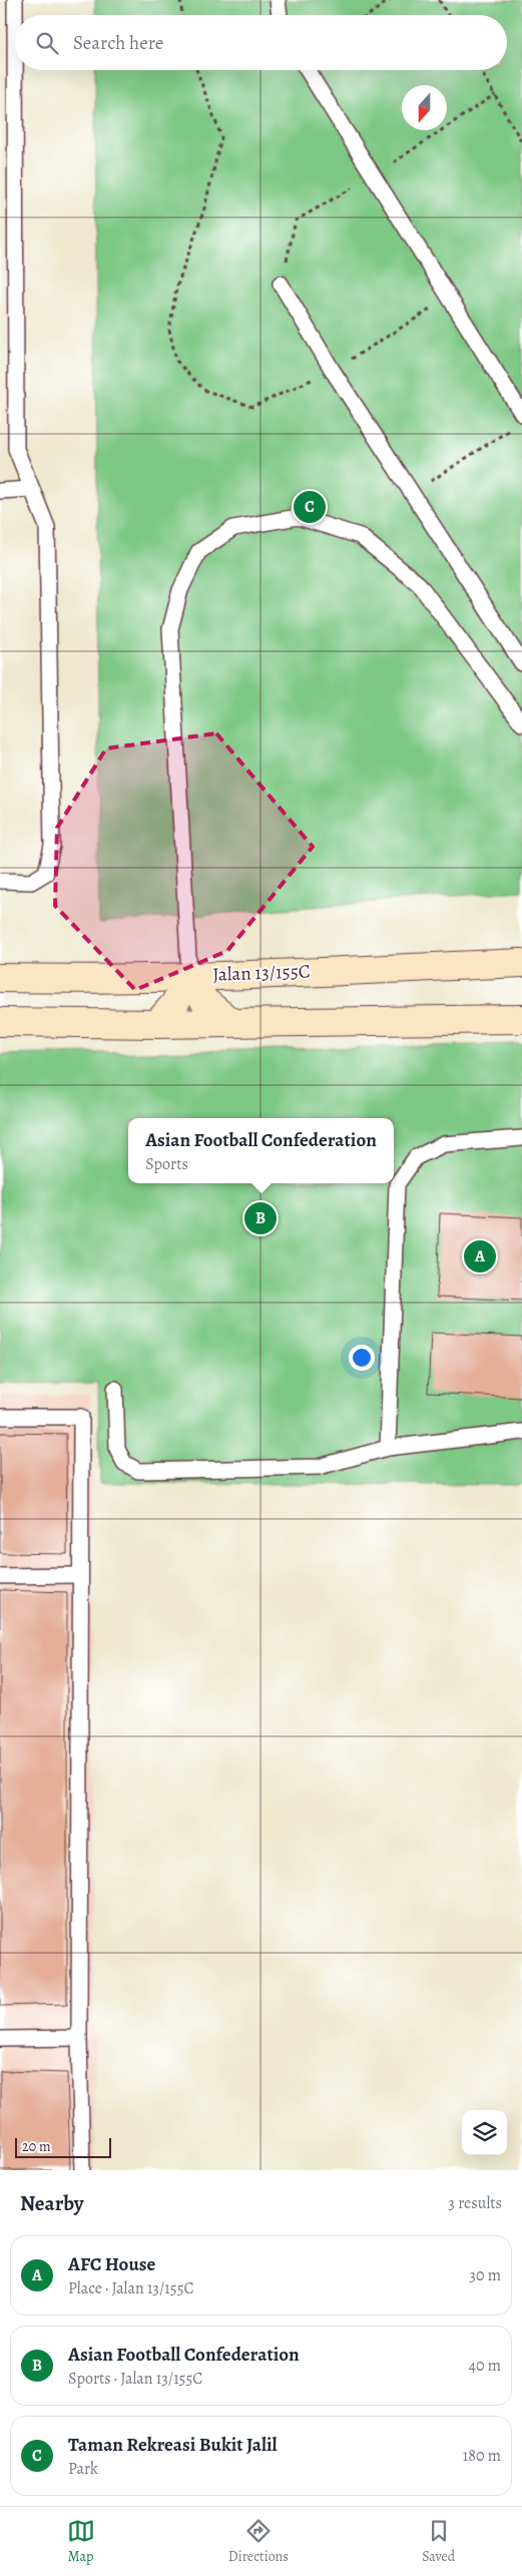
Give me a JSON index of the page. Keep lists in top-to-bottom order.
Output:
{
  "streets": {
    "main road": ["Jalan 13/155C"]
  },
  "scale_bar": "20 m",
  "north": "bottom",
  "page": {
    "search": "Search here",
    "pins": ["C", "B", "A"],
    "popup": ["Asian Football Confederation", "Sports"],
    "scale": "20 m",
    "heading": ["Nearby", "3 results"],
    "list": [
      {
        "mark": "A",
        "name": "AFC House",
        "note": "Place · Jalan 13/155C",
        "value": "30 m"
      },
      {
        "mark": "B",
        "name": "Asian Football Confederation",
        "note": "Sports · Jalan 13/155C",
        "value": "40 m"
      },
      {
        "mark": "C",
        "name": "Taman Rekreasi Bukit Jalil",
        "note": "Park",
        "value": "180 m"
      }
    ],
    "nav": ["Map", "Directions", "Saved"]
  }
}
